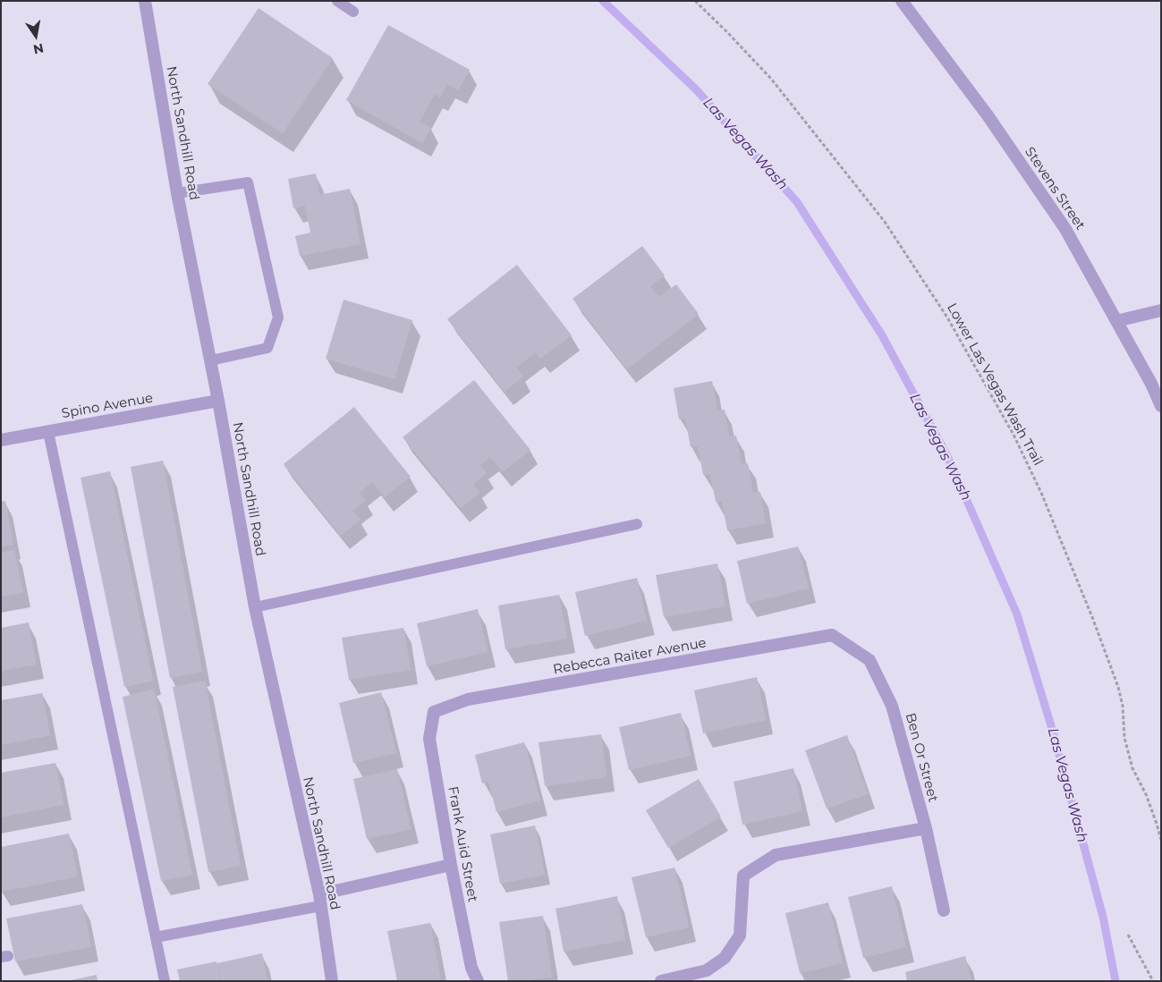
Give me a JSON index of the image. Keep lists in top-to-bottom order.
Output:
{
  "streets": {
    "street": [
      "North Sandhill Road",
      "Stevens Street",
      "Spino Avenue",
      "Rebecca Raiter Avenue",
      "Ben Or Street",
      "Frank Auid Street"
    ],
    "path": ["Lower Las Vegas Wash Trail"]
  },
  "crossings": [
    ["North Sandhill Road", "Spino Avenue"],
    ["Rebecca Raiter Avenue", "Ben Or Street"],
    ["Rebecca Raiter Avenue", "Frank Auid Street"]
  ],
  "water": ["Las Vegas Wash"],
  "north": "bottom"
}
